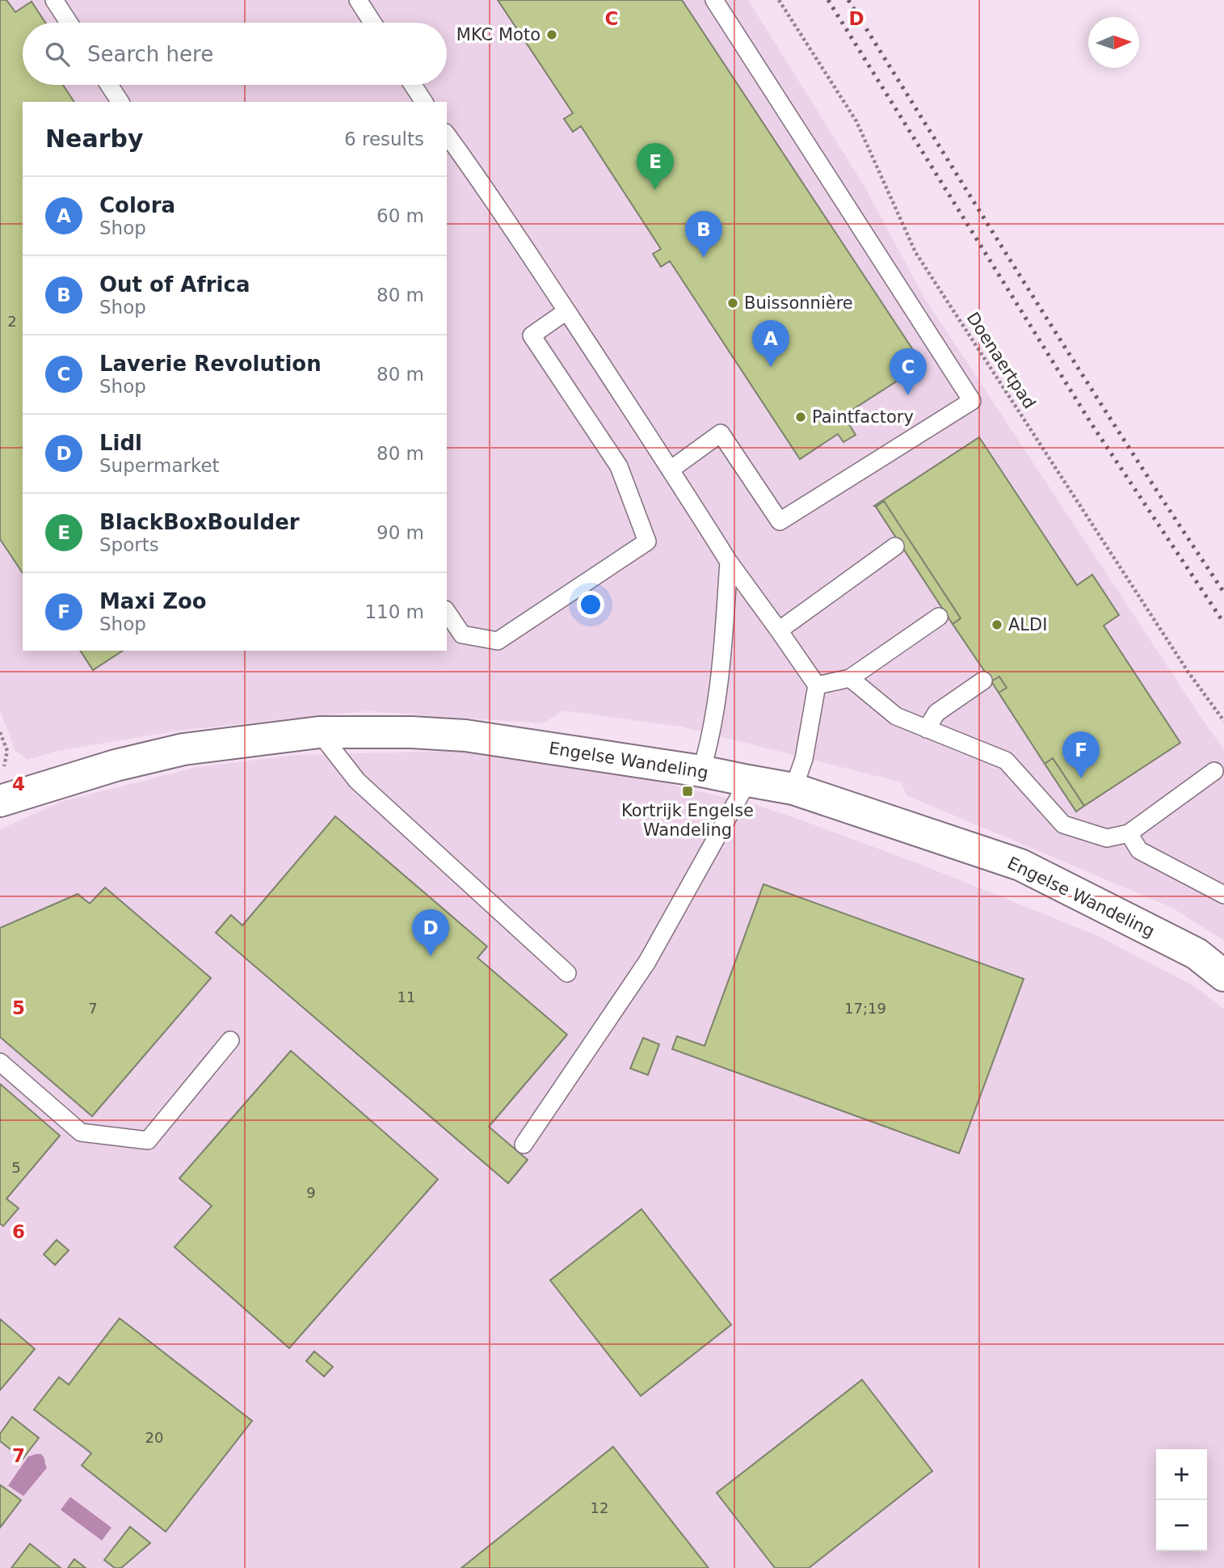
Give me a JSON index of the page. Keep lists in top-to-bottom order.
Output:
{
  "streets": {
    "street": ["Engelse Wandeling"],
    "path": ["Doenaertpad"]
  },
  "places": {
    "other": [
      "MKC Moto",
      "Buissonnière",
      "Paintfactory",
      "ALDI"
    ],
    "transit": ["Kortrijk Engelse Wandeling"]
  },
  "house_numbers": [
    "2",
    "11",
    "7",
    "17;19",
    "5",
    "9",
    "20",
    "12"
  ],
  "north": "right",
  "page": {
    "search": "Search here",
    "heading": ["Nearby", "6 results"],
    "pins": [
      "E",
      "B",
      "A",
      "C",
      "F",
      "D"
    ],
    "list": [
      {
        "mark": "A",
        "name": "Colora",
        "note": "Shop",
        "value": "60 m"
      },
      {
        "mark": "B",
        "name": "Out of Africa",
        "note": "Shop",
        "value": "80 m"
      },
      {
        "mark": "C",
        "name": "Laverie Revolution",
        "note": "Shop",
        "value": "80 m"
      },
      {
        "mark": "D",
        "name": "Lidl",
        "note": "Supermarket",
        "value": "80 m"
      },
      {
        "mark": "E",
        "name": "BlackBoxBoulder",
        "note": "Sports",
        "value": "90 m"
      },
      {
        "mark": "F",
        "name": "Maxi Zoo",
        "note": "Shop",
        "value": "110 m"
      }
    ],
    "map_buttons": ["+", "−"]
  },
  "grid": {
    "columns": ["C", "D"],
    "rows": [
      "4",
      "5",
      "6",
      "7"
    ]
  }
}
